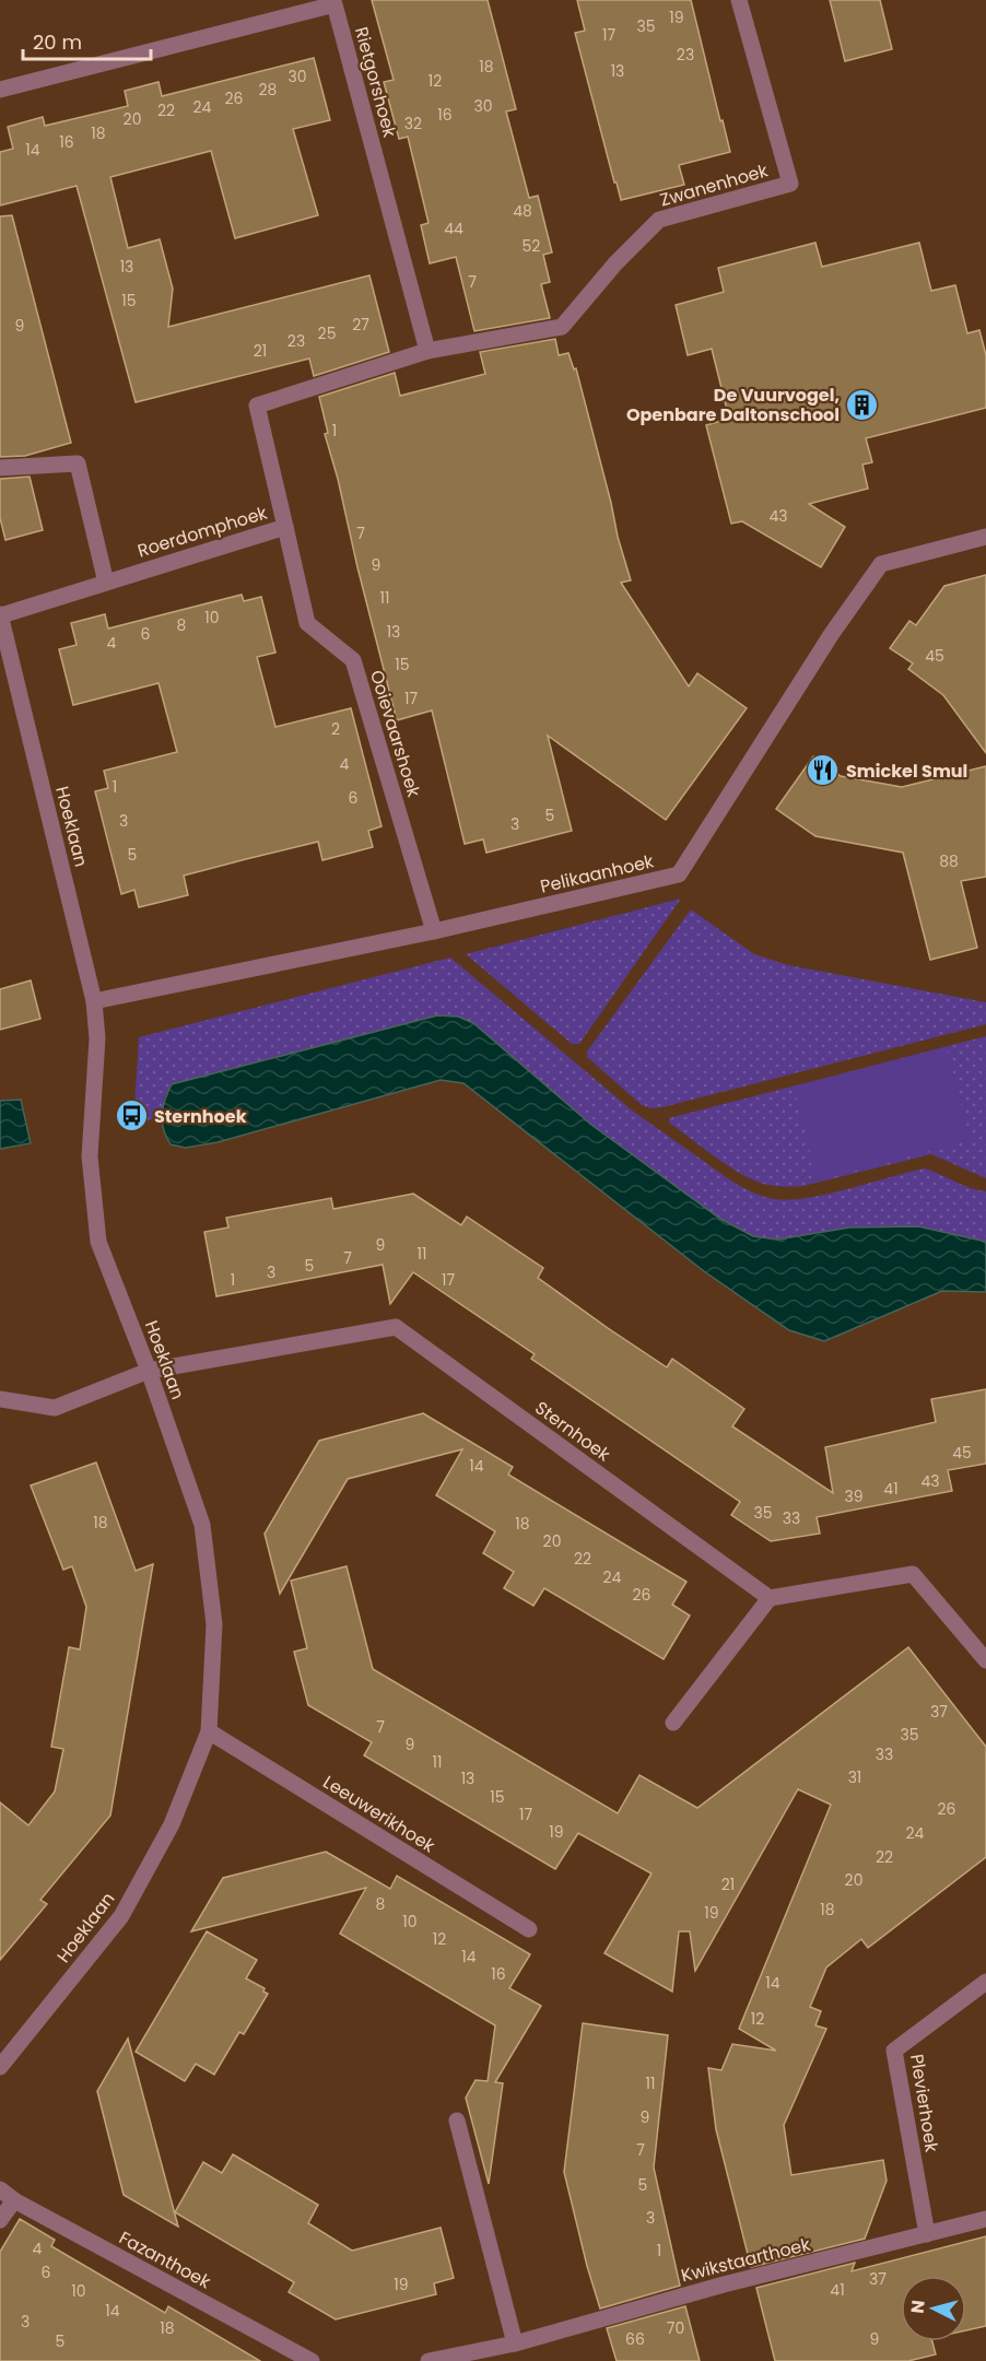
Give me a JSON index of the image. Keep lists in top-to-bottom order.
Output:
{
  "streets": {
    "street": [
      "Rietgorshoek",
      "Zwanenhoek",
      "Roerdomphoek",
      "Ooievaarshoek",
      "Hoeklaan",
      "Pelikaanhoek",
      "Sternhoek",
      "Leeuwerikhoek",
      "Plevierhoek",
      "Fazanthoek",
      "Kwikstaarthoek"
    ]
  },
  "crossings": [
    ["Rietgorshoek", "Zwanenhoek"],
    ["Rietgorshoek", "Roerdomphoek"],
    ["Zwanenhoek", "Roerdomphoek"],
    ["Roerdomphoek", "Ooievaarshoek"],
    ["Roerdomphoek", "Hoeklaan"],
    ["Ooievaarshoek", "Pelikaanhoek"],
    ["Hoeklaan", "Pelikaanhoek"],
    ["Hoeklaan", "Sternhoek"],
    ["Hoeklaan", "Leeuwerikhoek"],
    ["Plevierhoek", "Kwikstaarthoek"]
  ],
  "places": {
    "building": ["De Vuurvogel, Openbare Daltonschool"],
    "restaurant": ["Smickel Smul"],
    "bus stop": ["Sternhoek"]
  },
  "house_numbers": [
    "19",
    "35",
    "17",
    "23",
    "18",
    "13",
    "30",
    "12",
    "28",
    "26",
    "30",
    "24",
    "22",
    "16",
    "20",
    "32",
    "18",
    "16",
    "14",
    "48",
    "44",
    "52",
    "13",
    "7",
    "15",
    "27",
    "9",
    "25",
    "23",
    "21",
    "1",
    "43",
    "7",
    "9",
    "11",
    "10",
    "8",
    "13",
    "6",
    "4",
    "45",
    "15",
    "17",
    "2",
    "4",
    "1",
    "6",
    "5",
    "3",
    "3",
    "5",
    "88",
    "9",
    "11",
    "7",
    "5",
    "3",
    "1",
    "17",
    "45",
    "14",
    "43",
    "41",
    "39",
    "35",
    "33",
    "18",
    "18",
    "20",
    "22",
    "24",
    "26",
    "37",
    "7",
    "35",
    "9",
    "33",
    "11",
    "31",
    "13",
    "15",
    "26",
    "17",
    "19",
    "24",
    "22",
    "20",
    "21",
    "8",
    "18",
    "19",
    "10",
    "12",
    "14",
    "16",
    "14",
    "12",
    "11",
    "9",
    "7",
    "5",
    "3",
    "4",
    "1",
    "6",
    "37",
    "19",
    "41",
    "10",
    "14",
    "3",
    "18",
    "70",
    "66",
    "9",
    "5"
  ],
  "scale_bar": "20 m",
  "north": "left"
}
